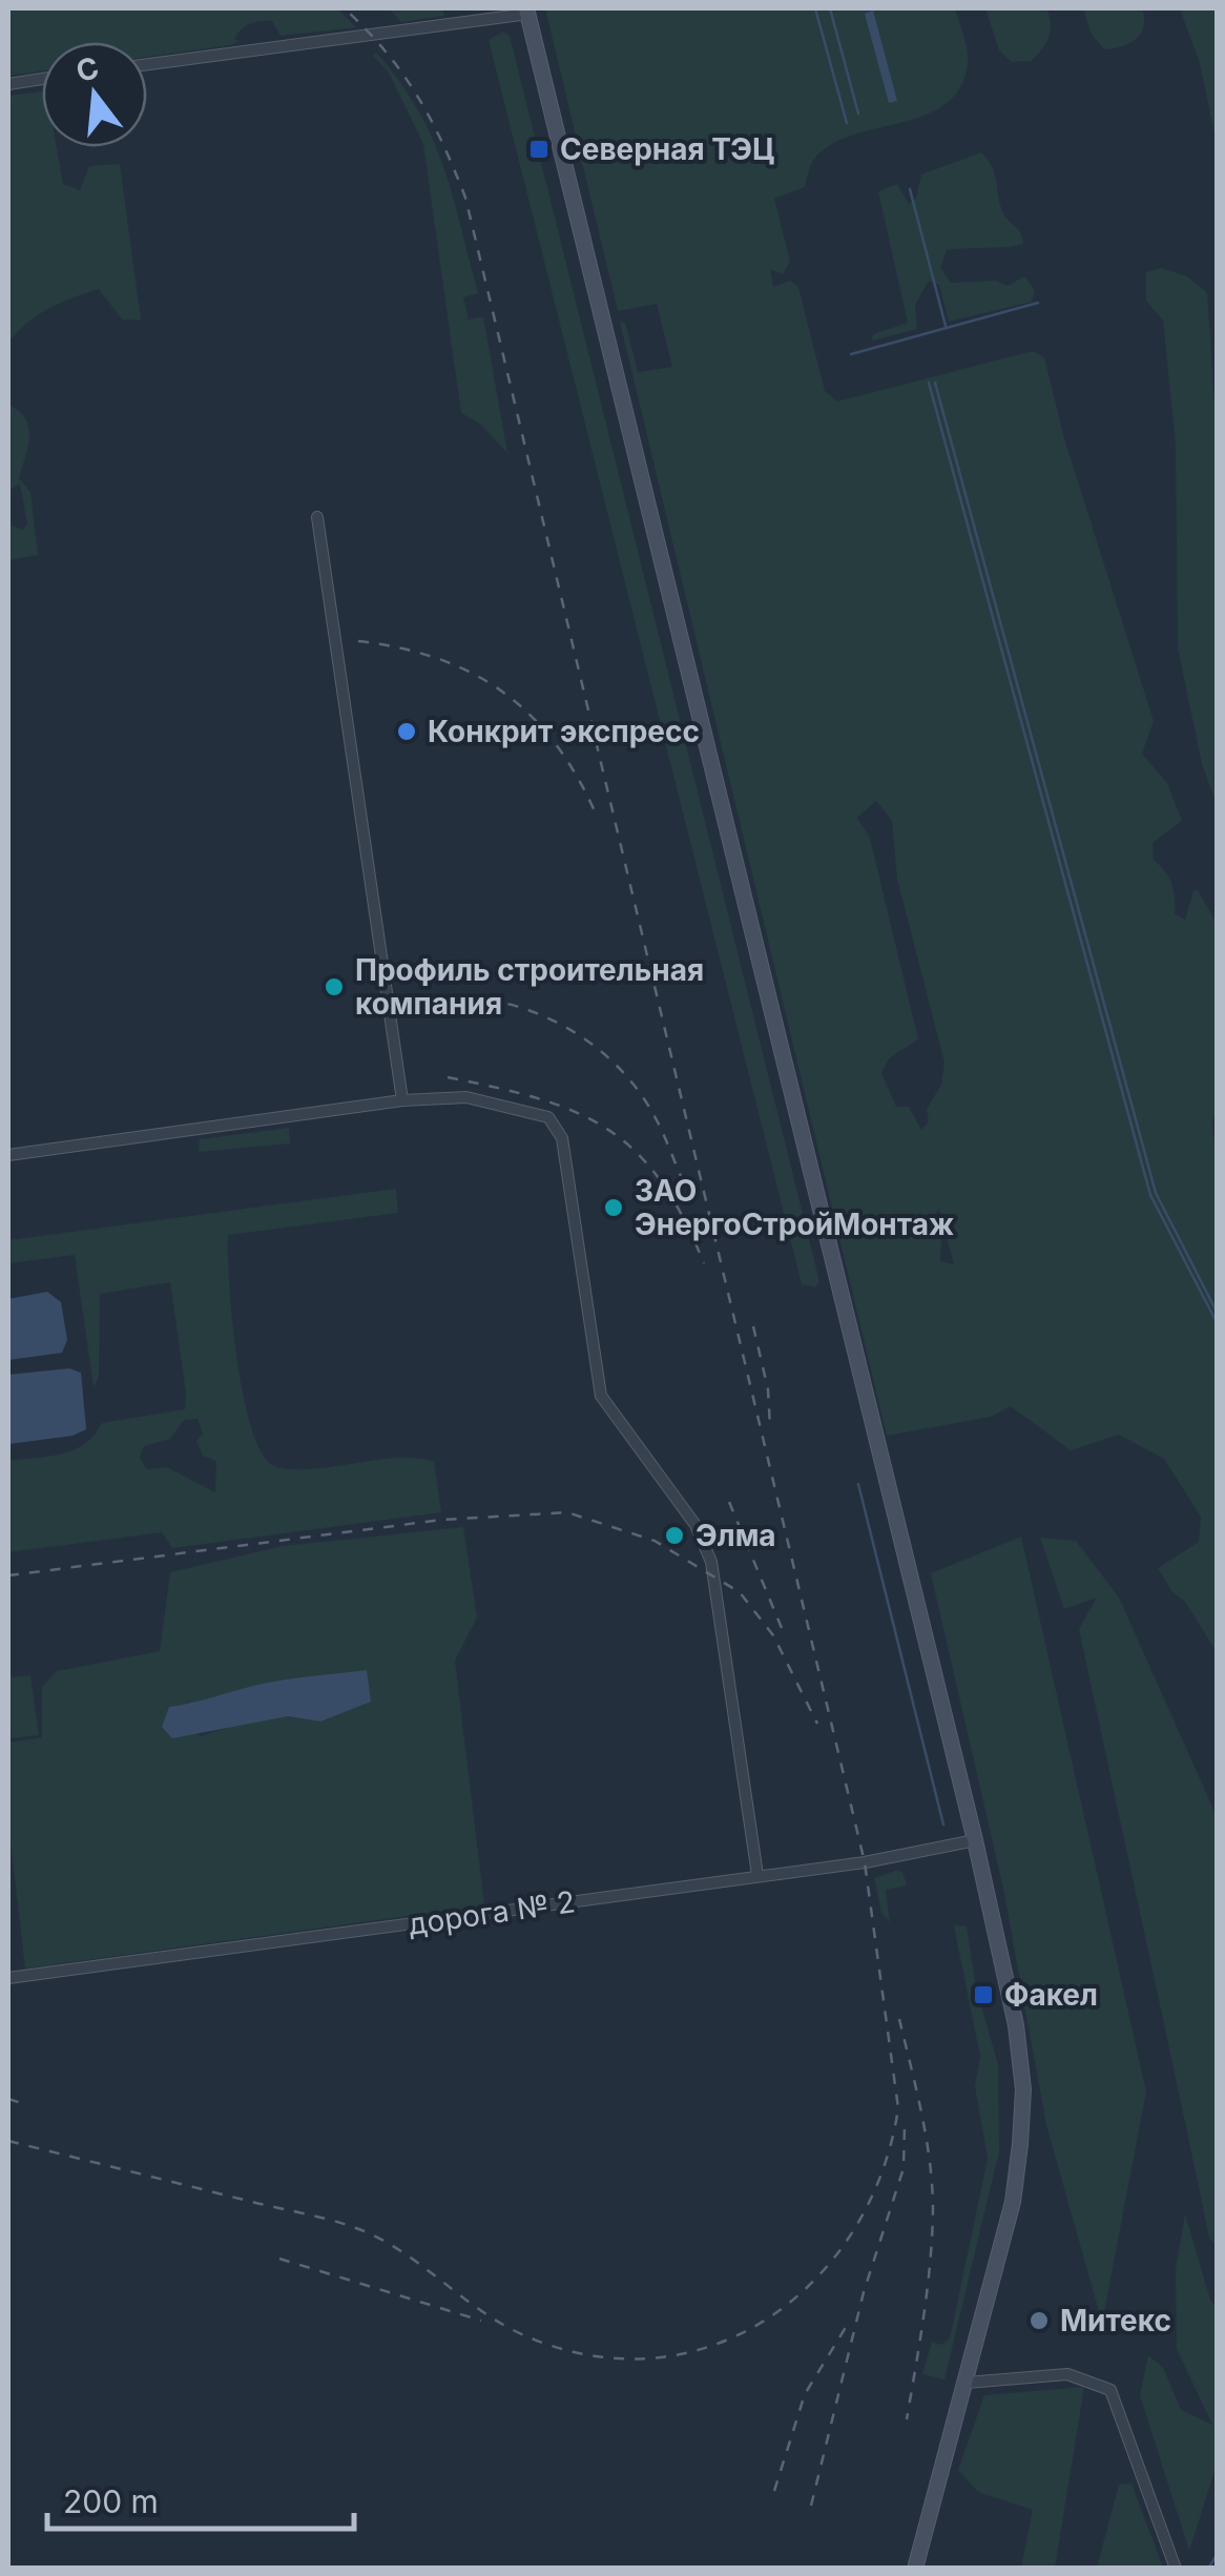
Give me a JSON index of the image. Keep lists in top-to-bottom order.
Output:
{
  "streets": {
    "street": ["дорога № 2"]
  },
  "places": {
    "transit": ["Северная ТЭЦ", "Факел"],
    "other": [
      "Конкрит экспресс",
      "Профиль строительная компания",
      "ЗАО ЭнергоСтройМонтаж",
      "Элма",
      "Митекс"
    ]
  },
  "scale_bar": "200 m",
  "north": "top"
}
